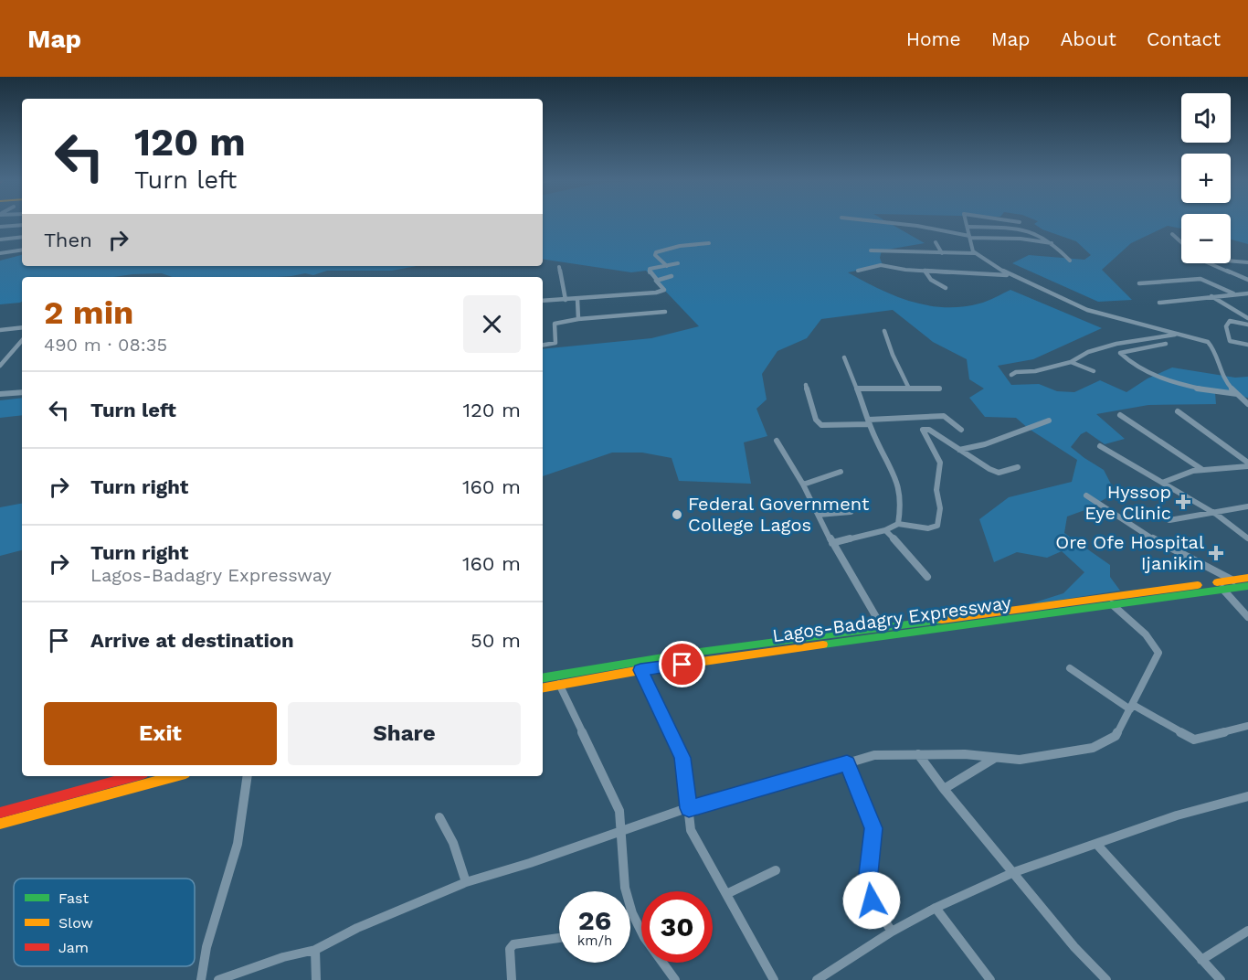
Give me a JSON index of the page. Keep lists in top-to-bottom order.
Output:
{
  "streets": {
    "main road": ["Lagos-Badagry Expressway"]
  },
  "places": {
    "health": ["Hyssop Eye Clinic", "Ore Ofe Hospital Ijanikin"],
    "other": ["Federal Government College Lagos"]
  },
  "legend": ["Fast", "Slow", "Jam"],
  "page": {
    "header": "Map",
    "nav": [
      "Home",
      "Map",
      "About",
      "Contact"
    ],
    "map_buttons": ["+", "−"],
    "turn": ["120 m", "Turn left"],
    "then": "Then",
    "heading": ["2 min", "490 m · 08:35"],
    "list": [
      {
        "name": "Turn left",
        "value": "120 m"
      },
      {
        "name": "Turn right",
        "value": "160 m"
      },
      {
        "name": "Turn right",
        "note": "Lagos-Badagry Expressway",
        "value": "160 m"
      },
      {
        "name": "Arrive at destination",
        "value": "50 m"
      }
    ],
    "buttons": ["Exit", "Share"],
    "speed": "26 km/h",
    "limit": "30"
  }
}
